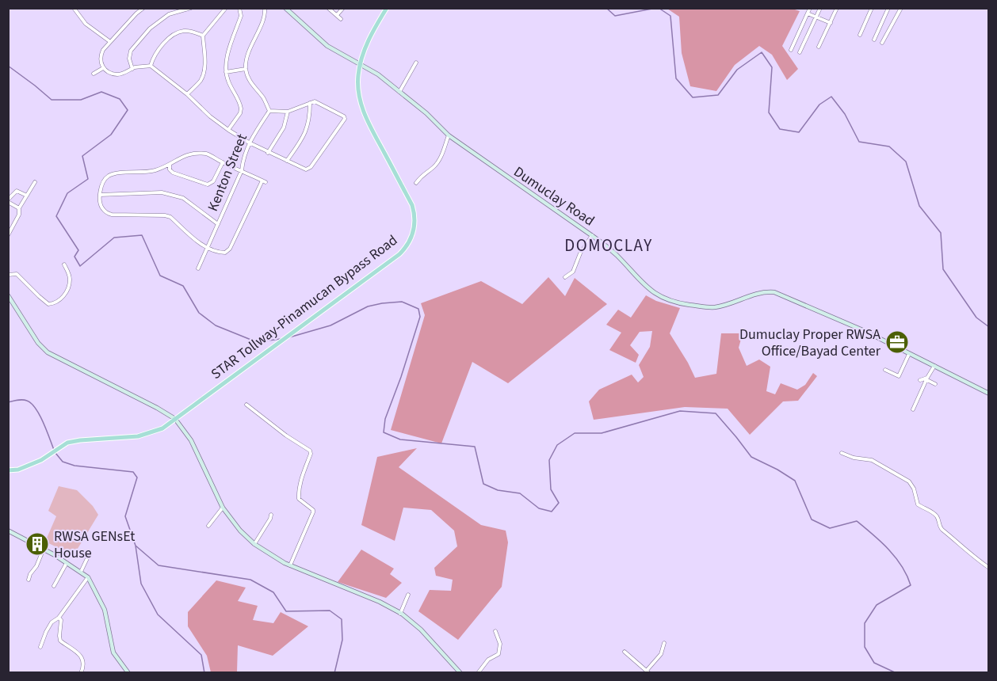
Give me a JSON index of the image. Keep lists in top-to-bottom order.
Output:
{
  "streets": {
    "main road": ["STAR Tollway-Pinamucan Bypass Road"],
    "street": ["Kenton Street", "Dumuclay Road"]
  },
  "crossings": [
    ["Dumuclay Road", "STAR Tollway-Pinamucan Bypass Road"]
  ],
  "districts": ["DOMOCLAY"],
  "places": {
    "office": ["Dumuclay Proper RWSA Office/Bayad Center"],
    "building": ["RWSA GENsEt House"]
  }
}
